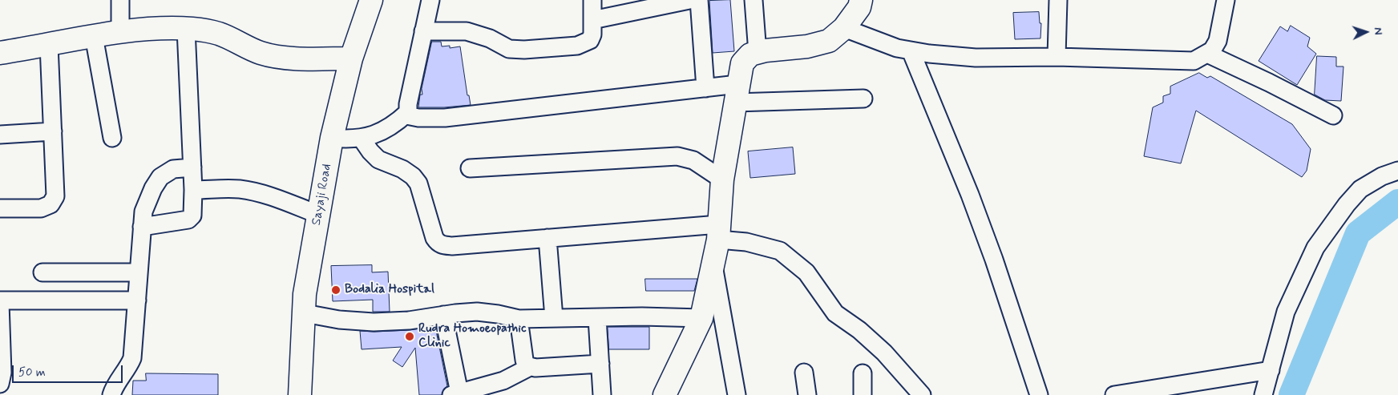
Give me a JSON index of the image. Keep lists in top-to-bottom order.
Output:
{
  "streets": {
    "main road": ["Sayaji Road"]
  },
  "places": ["Bodalia Hospital", "Rudra Homoeopathic Clinic"],
  "scale_bar": "50 m",
  "north": "right"
}
